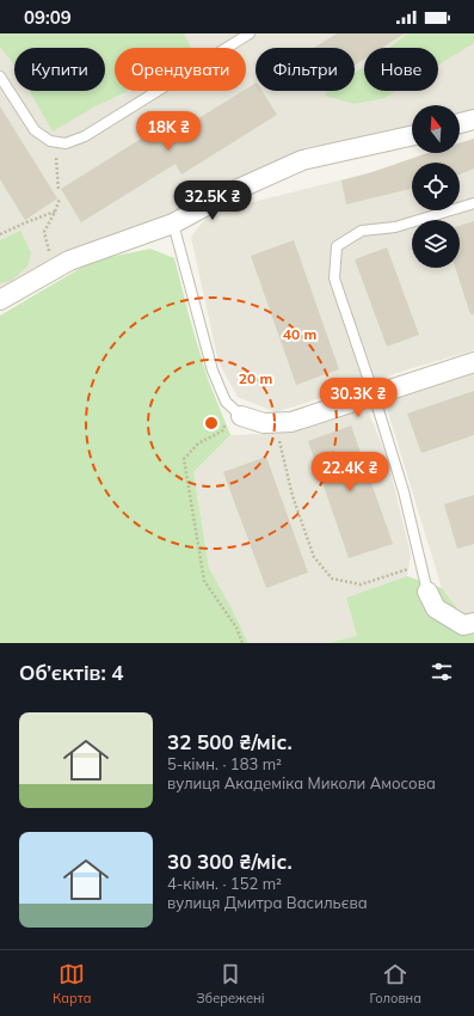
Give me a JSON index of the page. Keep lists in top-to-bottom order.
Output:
{
  "north": "top",
  "page": {
    "status": "09:09",
    "chip": [
      "Купити",
      "Орендувати",
      "Фільтри",
      "Нове"
    ],
    "price": [
      "18K ₴",
      "32.5K ₴",
      "30.3K ₴",
      "22.4K ₴"
    ],
    "heading": "Об’єктів: 4",
    "list": [
      {
        "name": "32 500 ₴/міс.",
        "note": "5-кімн. · 183 m² · вулиця Академіка Миколи Амосова"
      },
      {
        "name": "30 300 ₴/міс.",
        "note": "4-кімн. · 152 m² · вулиця Дмитра Васильєва"
      }
    ],
    "tabs": ["Карта", "Збережені", "Головна"]
  },
  "rings": ["40 m", "20 m"]
}
